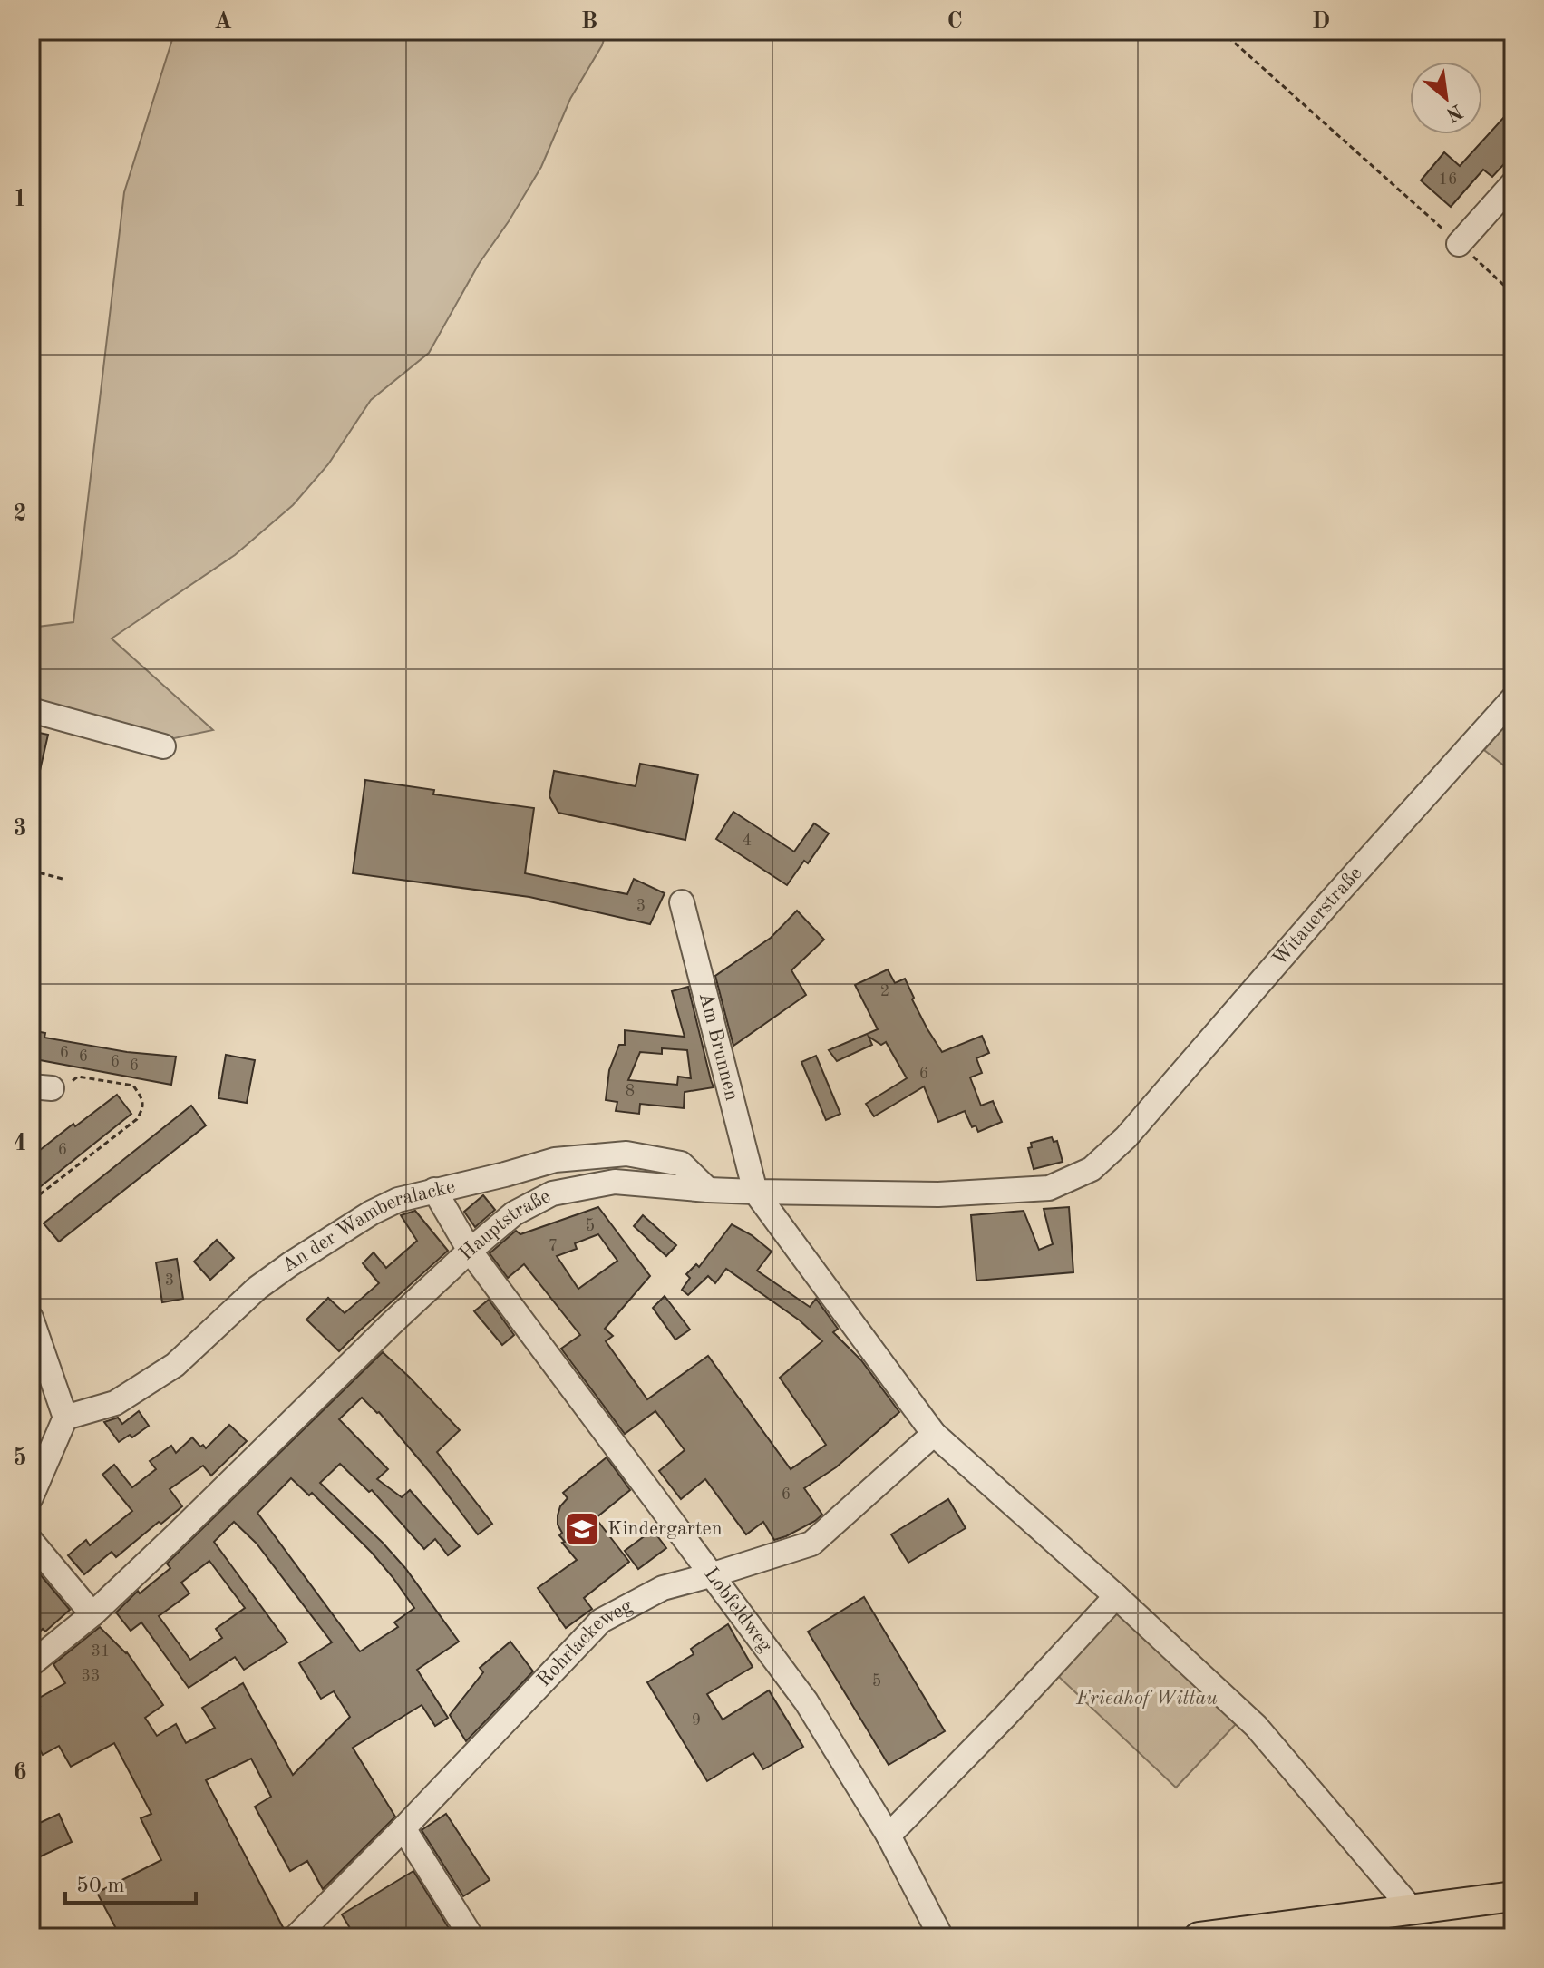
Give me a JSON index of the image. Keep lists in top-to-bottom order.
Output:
{
  "streets": {
    "street": [
      "Witauerstraße",
      "Am Brunnen",
      "Hauptstraße",
      "An der Wamberalacke",
      "Lobfeldweg",
      "Rohrlackeweg"
    ]
  },
  "crossings": [
    ["Witauerstraße", "Hauptstraße"],
    ["Am Brunnen", "Hauptstraße"],
    ["Hauptstraße", "An der Wamberalacke"],
    ["Hauptstraße", "Lobfeldweg"],
    ["An der Wamberalacke", "Lobfeldweg"],
    ["Lobfeldweg", "Rohrlackeweg"]
  ],
  "parks": ["Friedhof Wittau"],
  "places": {
    "school or university": ["Kindergarten"]
  },
  "house_numbers": [
    "16",
    "4",
    "3",
    "2",
    "6",
    "6",
    "6",
    "6",
    "6",
    "8",
    "6",
    "5",
    "7",
    "3",
    "6",
    "31",
    "33",
    "5",
    "9"
  ],
  "scale_bar": "50 m",
  "north": "bottom right",
  "grid": {
    "columns": [
      "A",
      "B",
      "C",
      "D"
    ],
    "rows": [
      "1",
      "2",
      "3",
      "4",
      "5",
      "6"
    ]
  }
}
